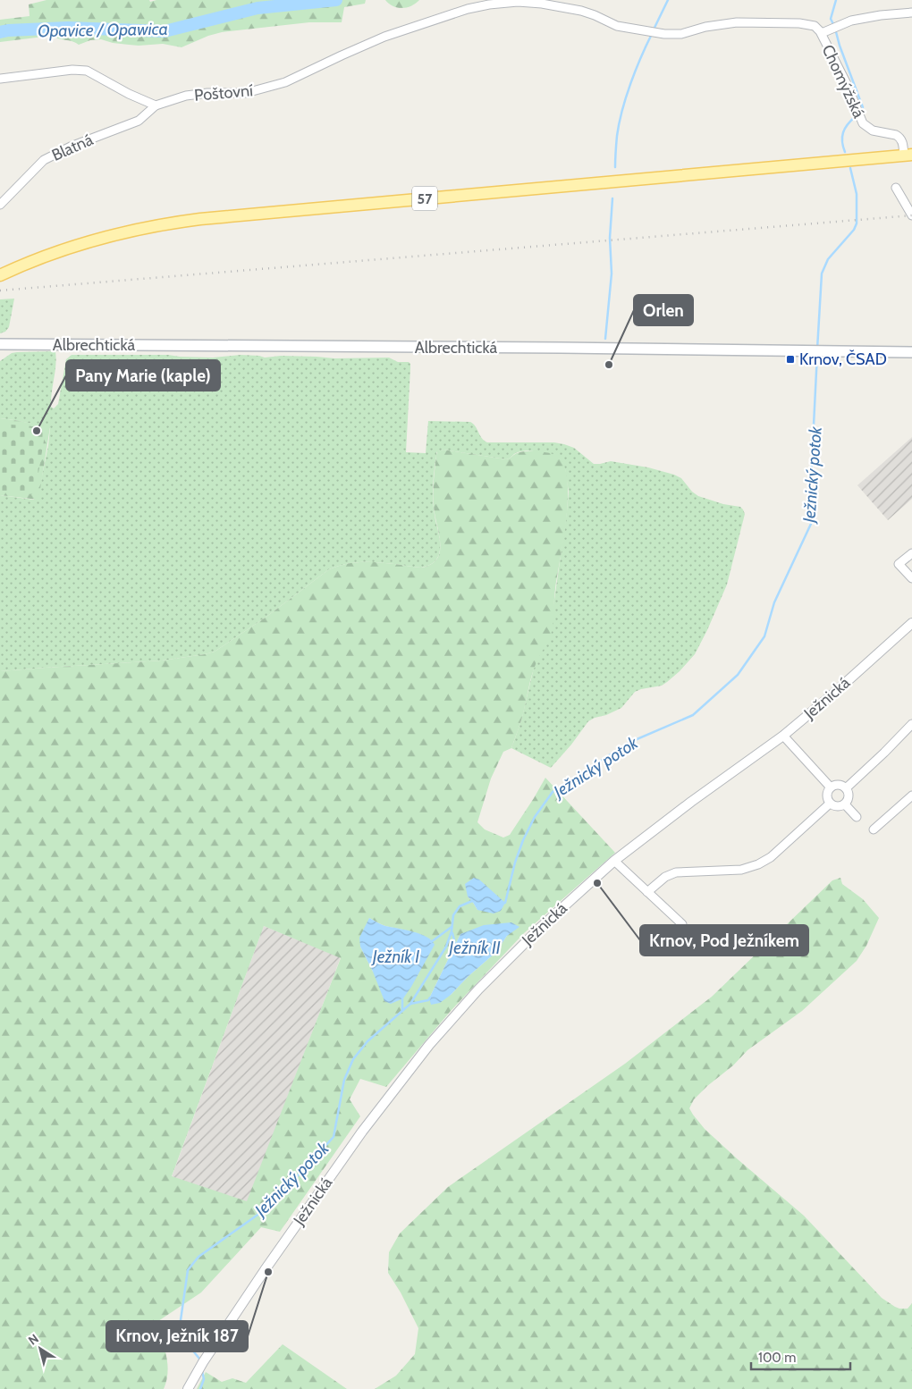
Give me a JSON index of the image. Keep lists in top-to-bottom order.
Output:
{
  "streets": {
    "main road": ["57", "Albrechtická"],
    "street": [
      "Chomýžská",
      "Poštovní",
      "Blatná",
      "Ježnická"
    ]
  },
  "crossings": [
    ["Chomýžská", "Poštovní"],
    ["Chomýžská", "57"],
    ["Poštovní", "Blatná"]
  ],
  "water": [
    "Opavice / Opawica",
    "Ježnický potok",
    "Ježník II",
    "Ježník I"
  ],
  "places": {
    "transit": ["Krnov, ČSAD"],
    "other": [
      "Orlen",
      "Pany Marie (kaple)",
      "Krnov, Pod Ježníkem",
      "Krnov, Ježník 187"
    ]
  },
  "scale_bar": "100 m",
  "north": "top left"
}
